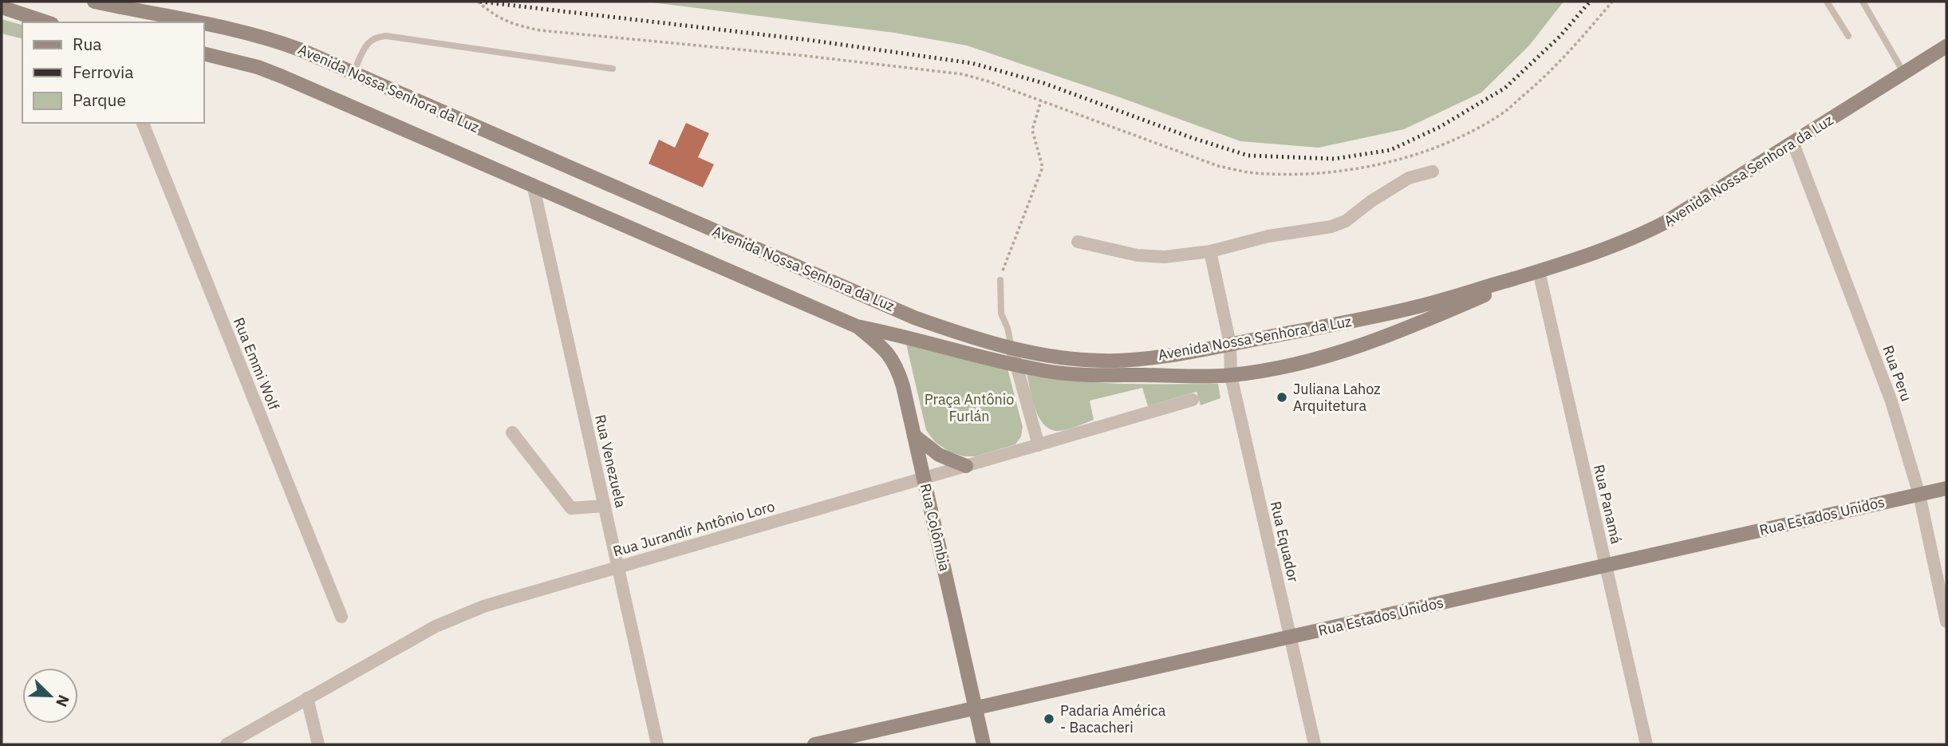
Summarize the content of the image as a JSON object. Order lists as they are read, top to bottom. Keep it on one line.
{"streets":{"main road":["Avenida Nossa Senhora da Luz","Rua Estados Unidos","Rua Colômbia"],"street":["Rua Emmi Wolf","Rua Peru","Rua Venezuela","Rua Panamá","Rua Jurandir Antônio Loro","Rua Equador"]},"crossings":[["Avenida Nossa Senhora da Luz","Rua Peru"],["Avenida Nossa Senhora da Luz","Rua Venezuela"],["Avenida Nossa Senhora da Luz","Rua Panamá"],["Avenida Nossa Senhora da Luz","Rua Colômbia"],["Avenida Nossa Senhora da Luz","Rua Equador"],["Rua Peru","Rua Estados Unidos"],["Rua Venezuela","Rua Jurandir Antônio Loro"],["Rua Panamá","Rua Estados Unidos"],["Rua Estados Unidos","Rua Colômbia"],["Rua Estados Unidos","Rua Equador"],["Rua Colômbia","Rua Jurandir Antônio Loro"]],"parks":["Praça Antônio Furlán"],"places":["Juliana Lahoz Arquitetura","Padaria América - Bacacheri"],"legend":["Rua","Ferrovia","Parque"],"north":"bottom right"}
